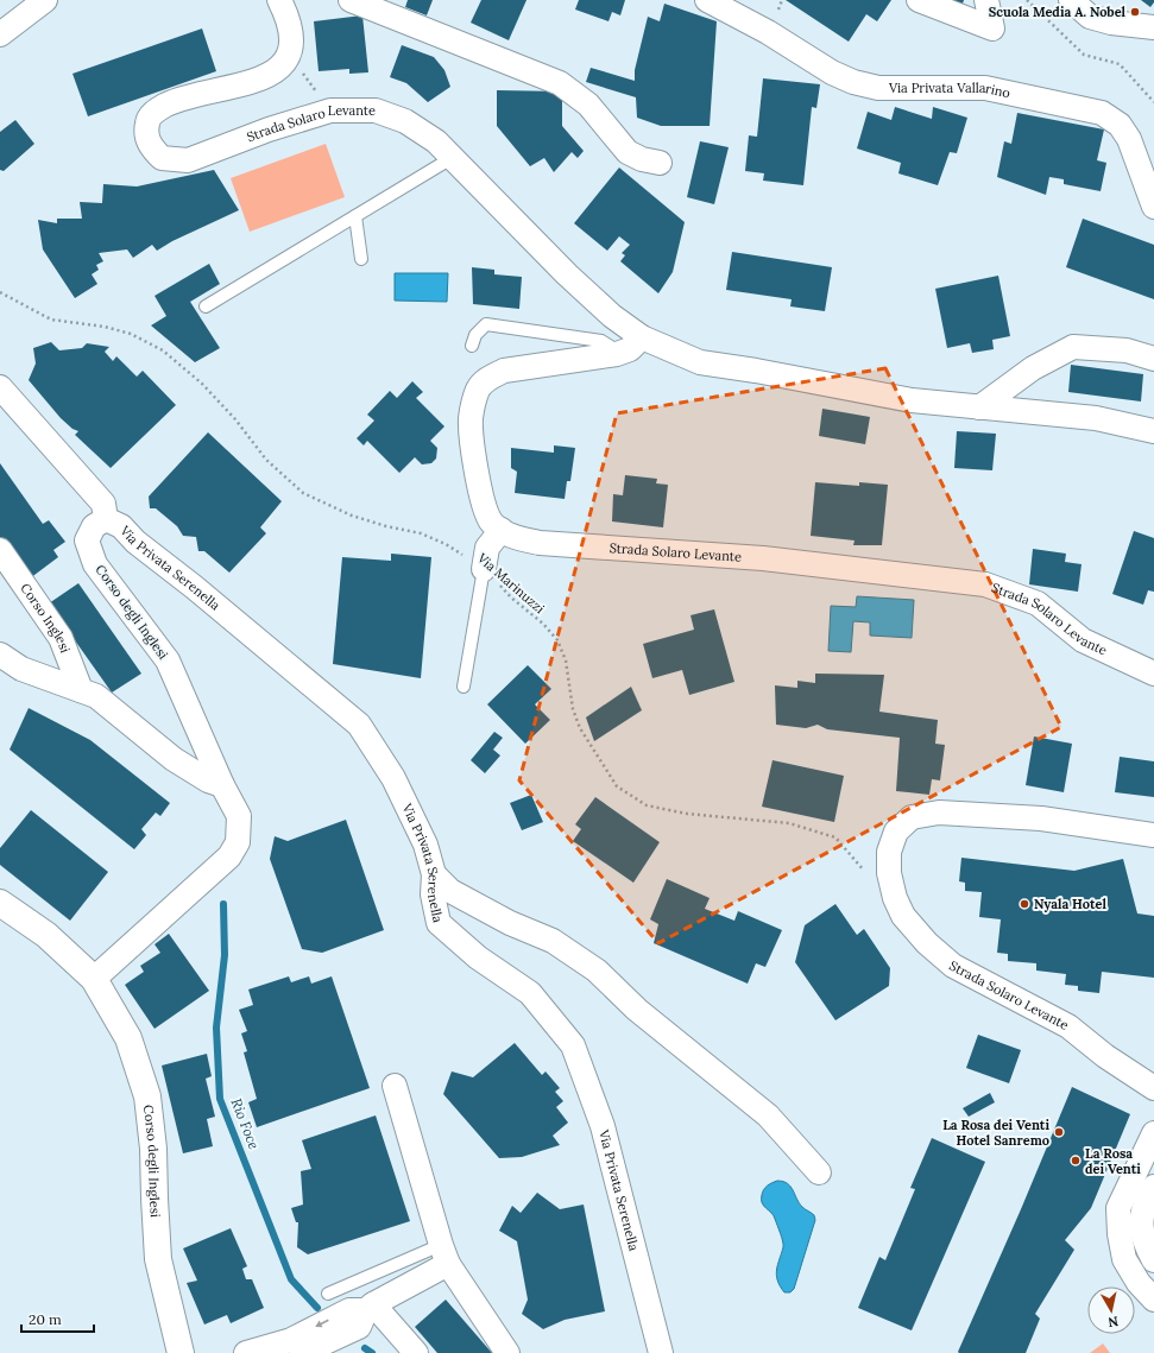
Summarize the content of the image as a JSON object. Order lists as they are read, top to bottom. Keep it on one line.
{"streets":{"main road":["Corso degli Inglesi"],"street":["Via Privata Vallarino","Strada Solaro Levante","Via Privata Serenella","Corso Inglesi"],"path":["Via Marinuzzi"]},"crossings":[["Via Privata Serenella","Corso degli Inglesi"]],"water":["Rio Foce"],"places":["Scuola Media A. Nobel","Nyala Hotel","La Rosa dei Venti Hotel Sanremo","La Rosa dei Venti"],"scale_bar":"20 m","north":"bottom"}
